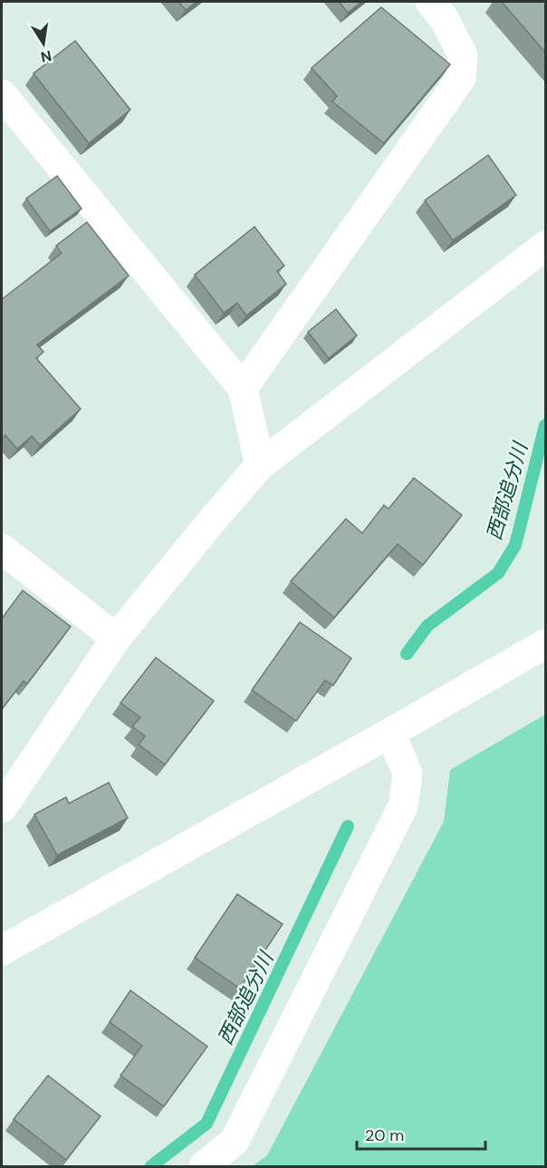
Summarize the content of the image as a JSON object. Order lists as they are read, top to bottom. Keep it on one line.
{"water":["西部追分川"],"scale_bar":"20 m","north":"bottom"}
